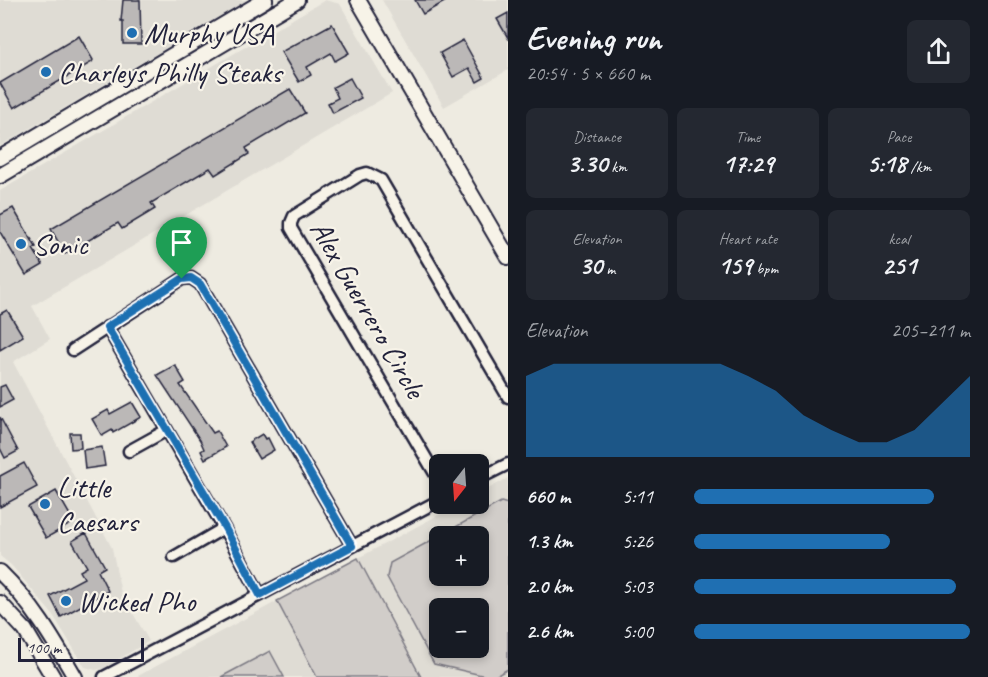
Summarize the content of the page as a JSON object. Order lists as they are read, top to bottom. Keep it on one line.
{"streets":{"street":["Alex Guerrero Circle"]},"places":["Murphy USA","Charleys Philly Steaks","Sonic","Little Caesars","Wicked Pho"],"scale_bar":"100 m","north":"bottom","page":{"heading":["Evening run","20:54 · 5 × 660 m"],"stats":[["Distance","3.30 km"],["Time","17:29"],["Pace","5:18 /km"],["Elevation","30 m"],["Heart rate","159 bpm"],["kcal","251"]],"chart":["Elevation","205–211 m"],"map_buttons":["+","−"],"list":[{"name":"660 m","note":"5:11"},{"name":"1.3 km","note":"5:26"},{"name":"2.0 km","note":"5:03"},{"name":"2.6 km","note":"5:00"}],"scale":"100 m"}}
